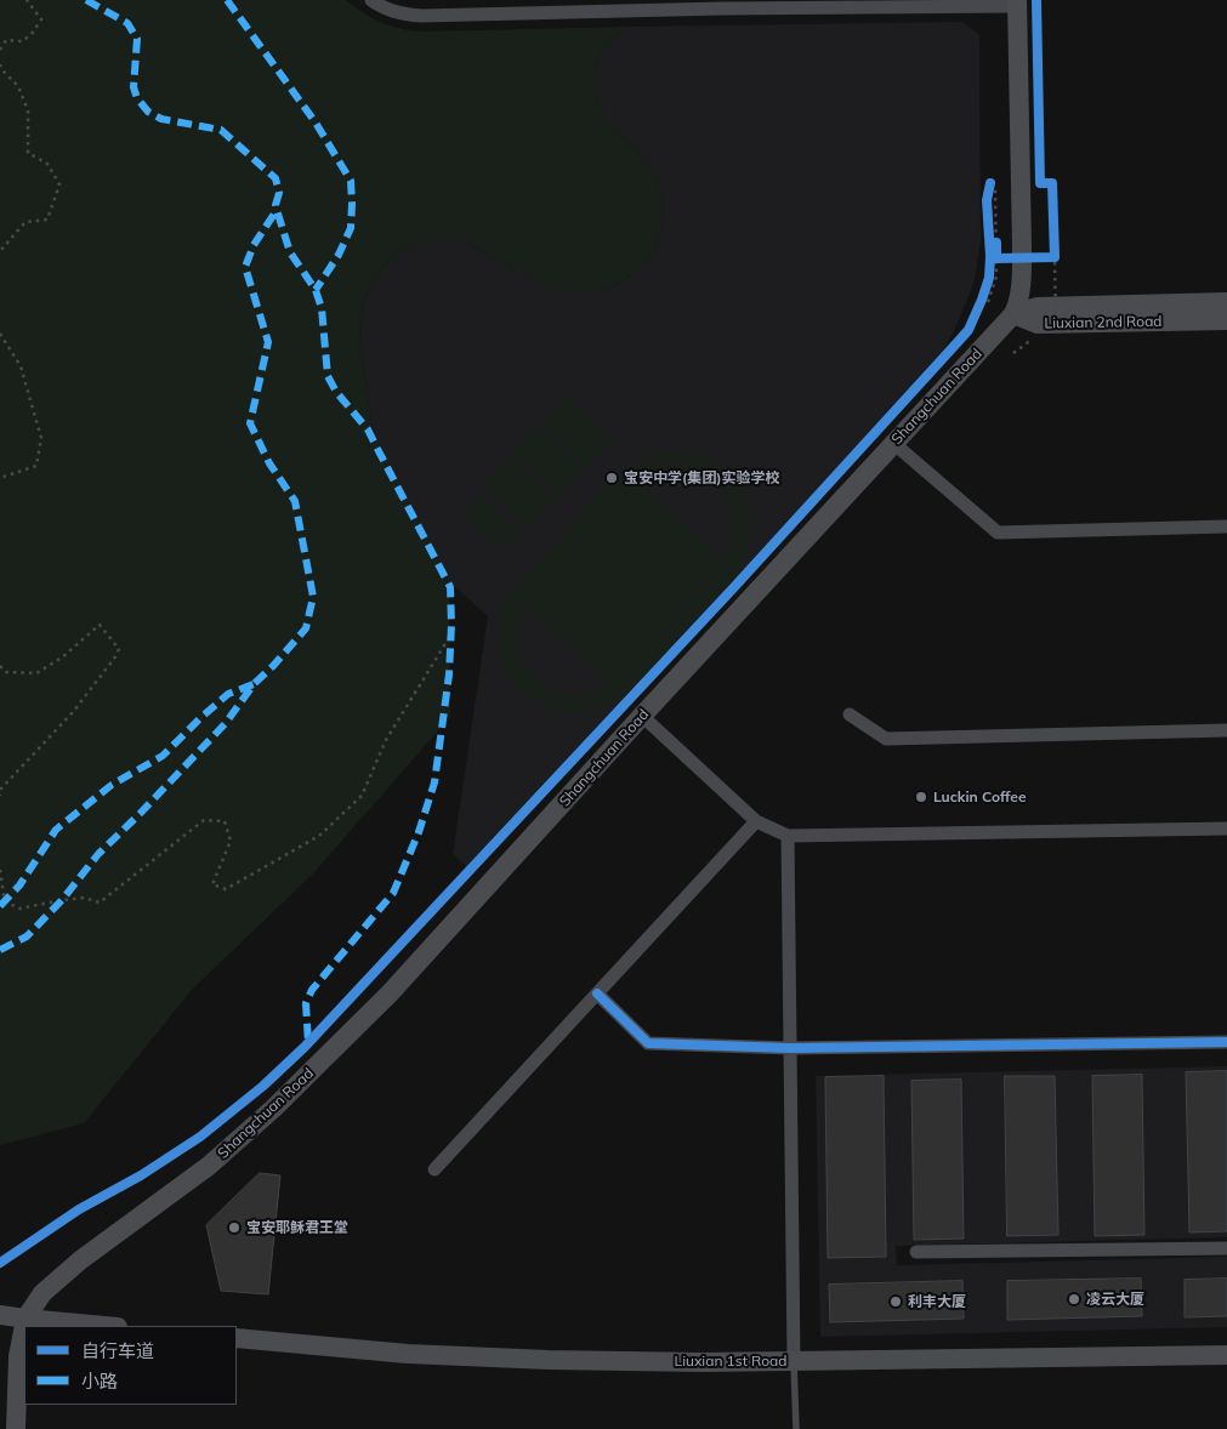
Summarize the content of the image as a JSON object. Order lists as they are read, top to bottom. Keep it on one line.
{"streets":{"main road":["Liuxian 2nd Road","Shangchuan Road","Liuxian 1st Road"]},"crossings":[["Liuxian 2nd Road","Shangchuan Road"]],"places":["宝安中学(集团)实验学校","Luckin Coffee","宝安耶稣君王堂","凌云大厦","利丰大厦"],"legend":["自行车道","小路"]}
